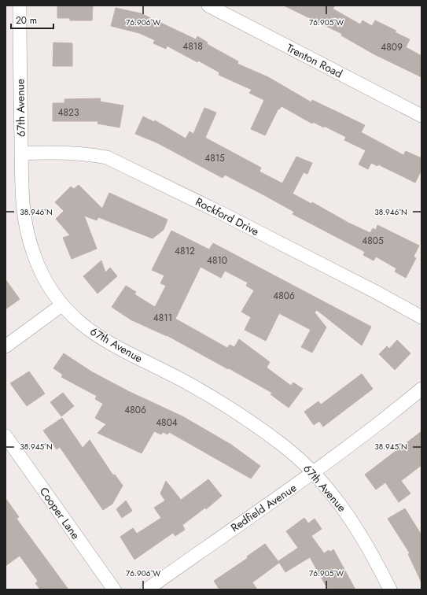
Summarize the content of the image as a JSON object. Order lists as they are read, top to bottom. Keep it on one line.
{"streets":{"street":["Trenton Road","67th Avenue","Rockford Drive","Redfield Avenue","Cooper Lane"]},"crossings":[["67th Avenue","Rockford Drive"],["67th Avenue","Redfield Avenue"]],"house_numbers":["4818","4809","4823","4815","4805","4812","4810","4806","4811","4806","4804"],"scale_bar":"20 m","coordinates":["76.906°W","76.905°W","38.946°N","38.945°N"]}
